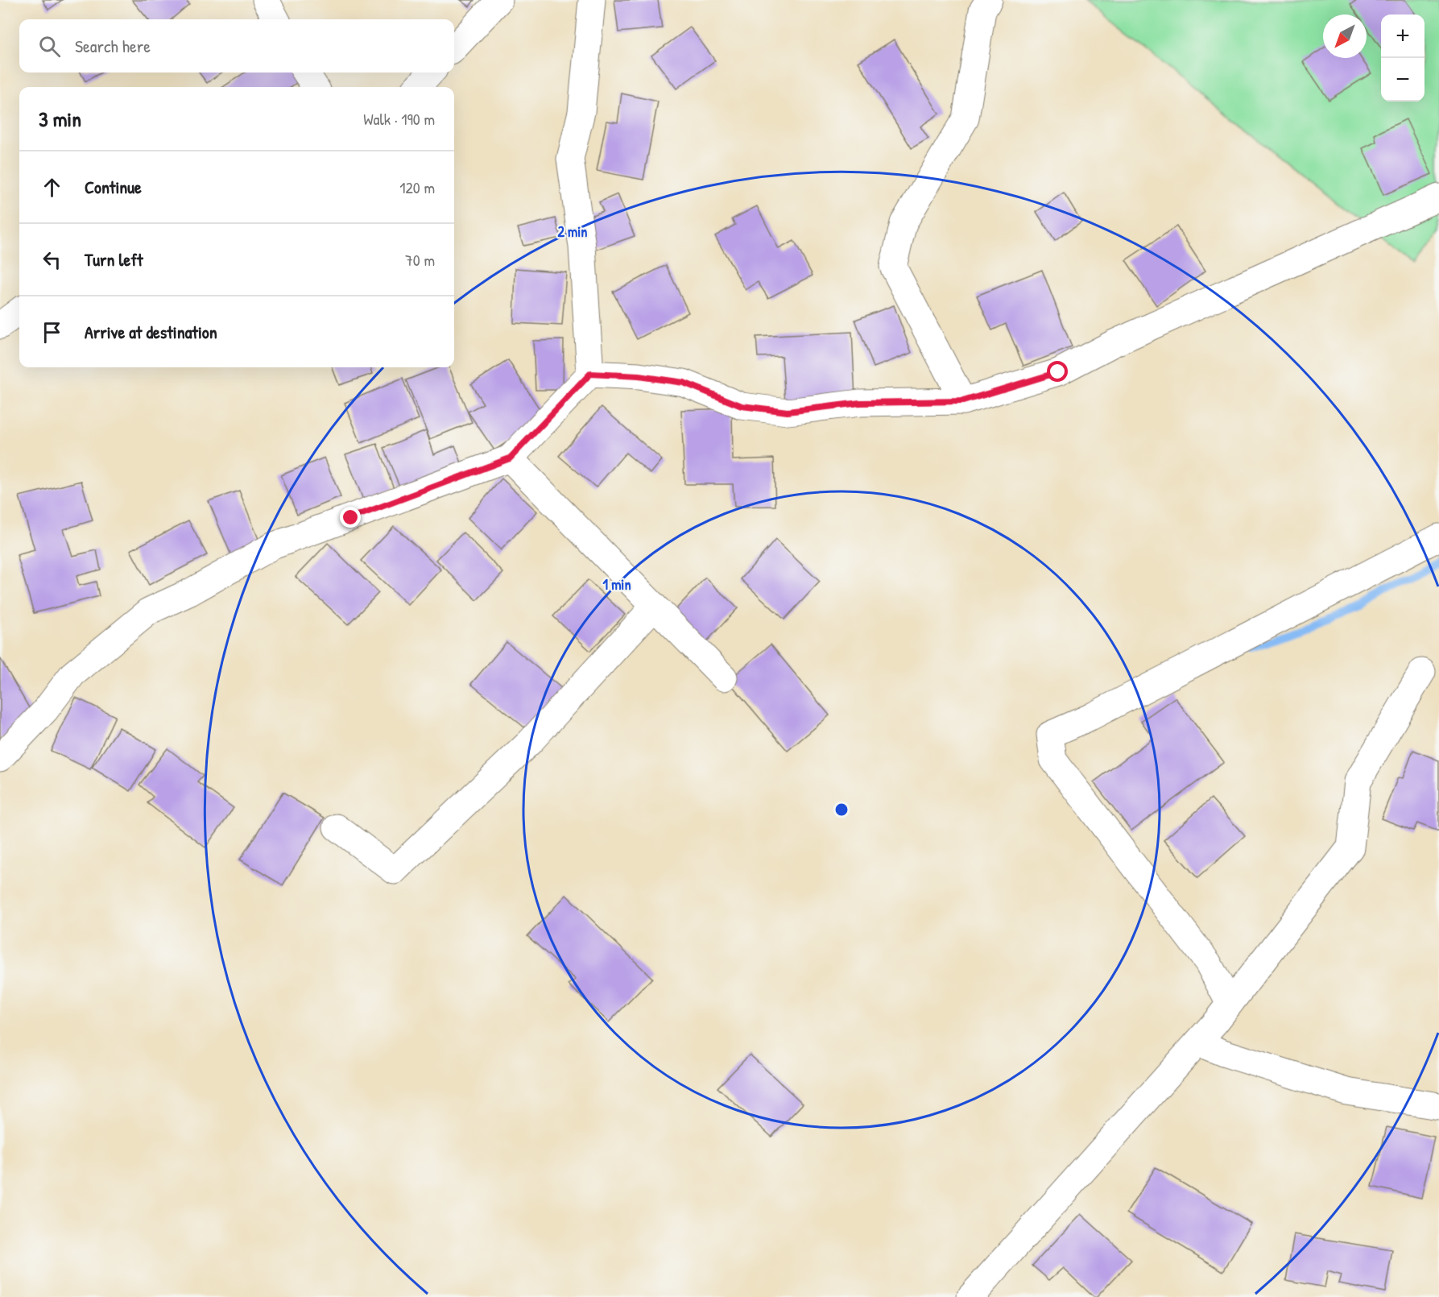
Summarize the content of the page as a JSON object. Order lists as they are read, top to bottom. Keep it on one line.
{"north":"bottom left","page":{"map_buttons":["+","−"],"search":"Search here","heading":["3 min","Walk · 190 m"],"list":[["Continue","120 m"],["Turn left","70 m"],"Arrive at destination"]},"rings":["2 min","1 min"]}
